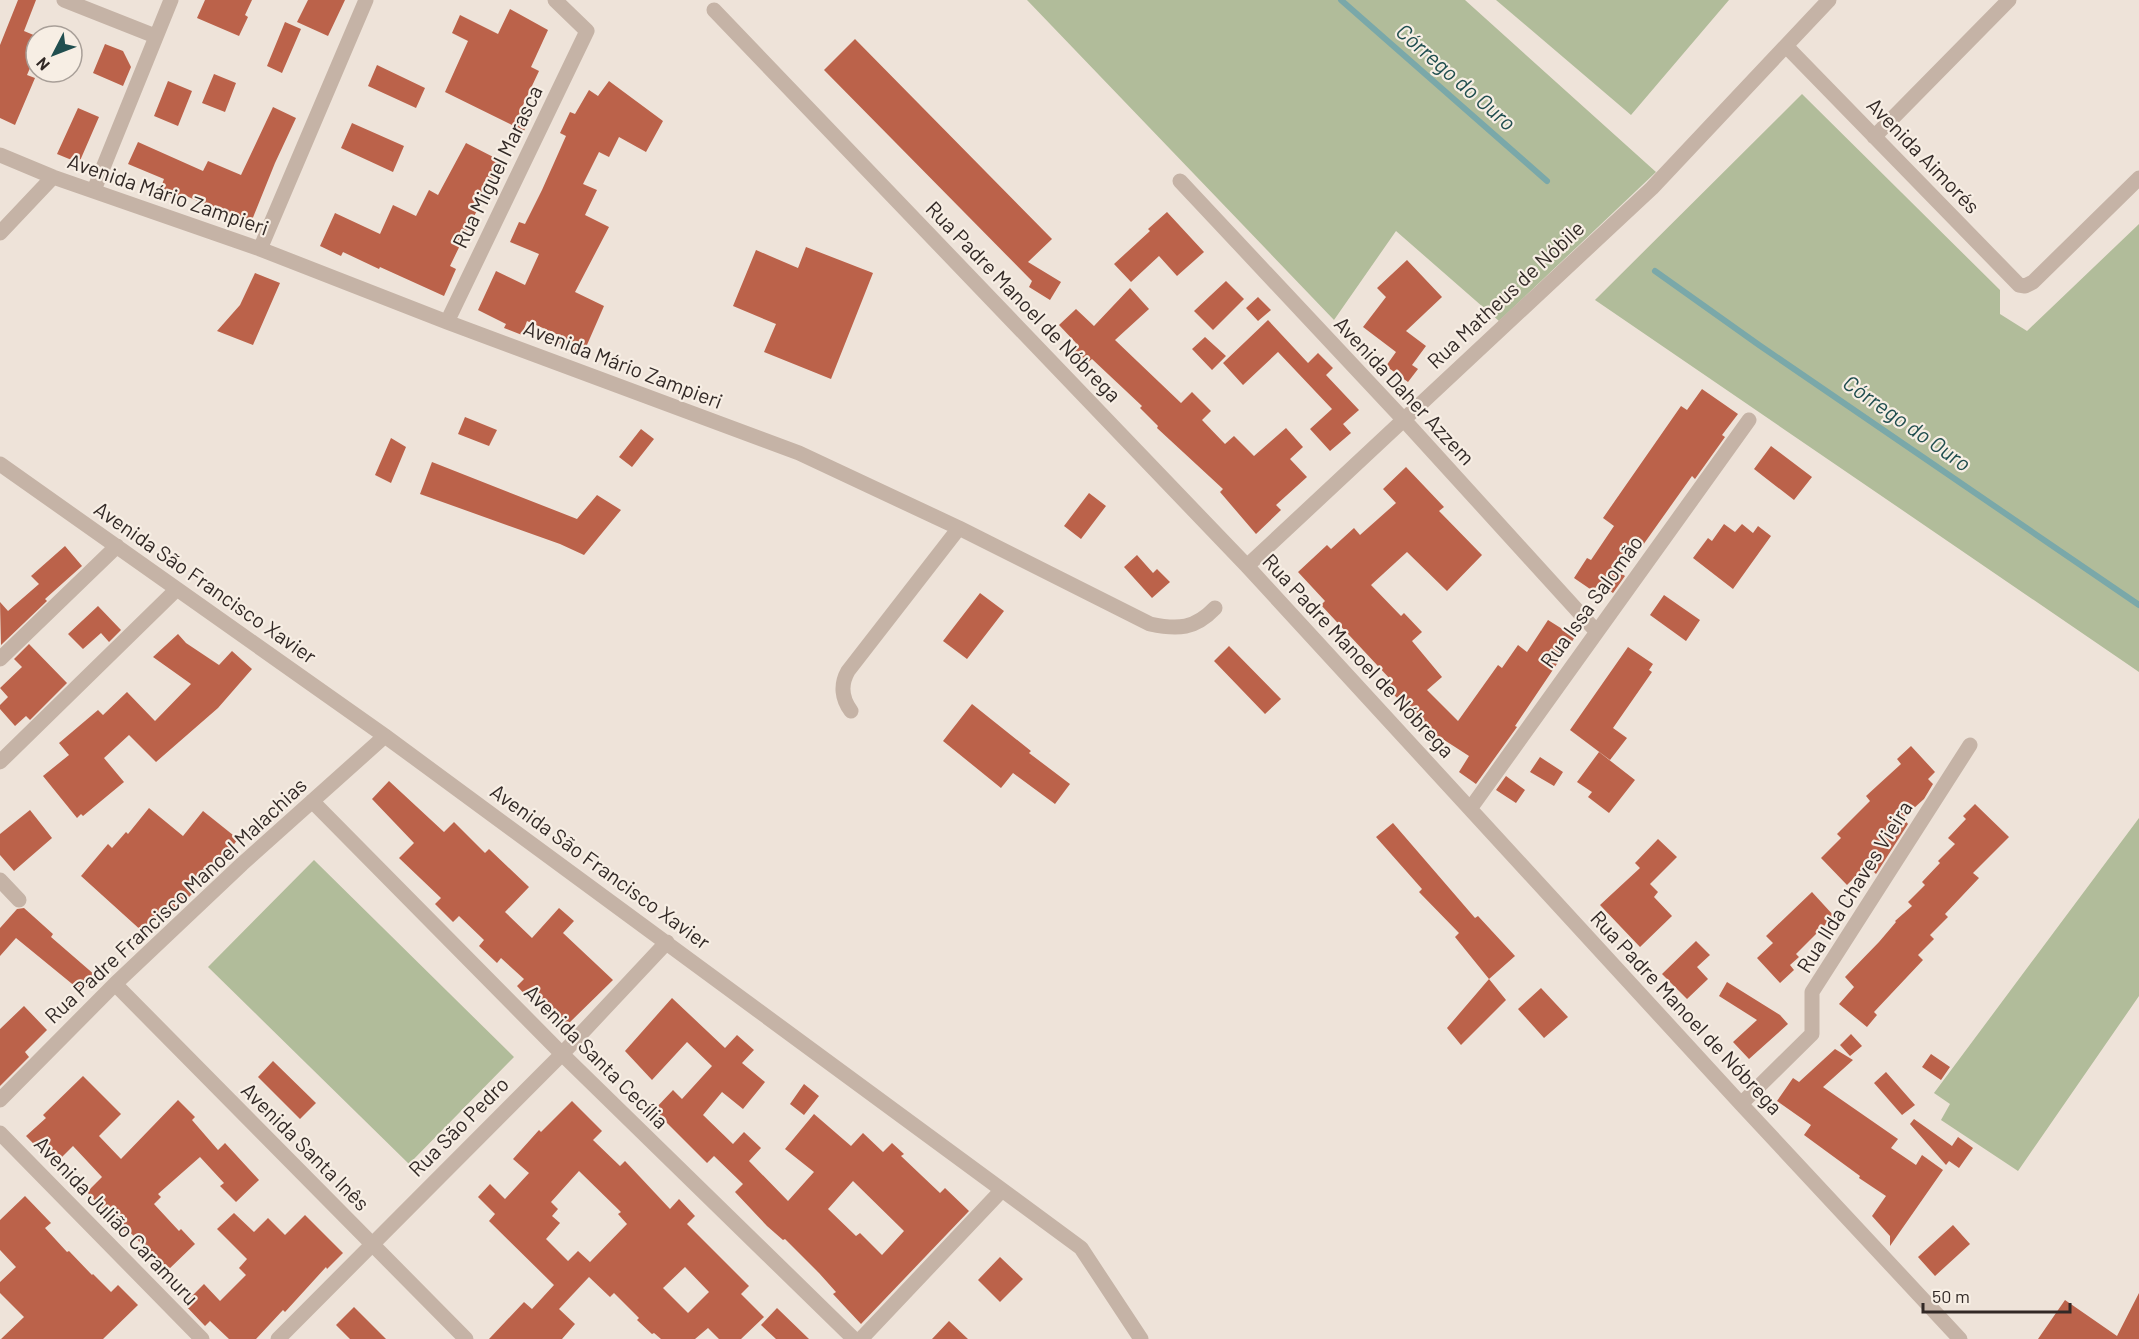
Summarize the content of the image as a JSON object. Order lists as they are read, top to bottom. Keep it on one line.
{"streets":{"street":["Avenida Aimorés","Rua Miguel Marasca","Avenida Mário Zampieri","Rua Matheus de Nóbile","Rua Padre Manoel de Nóbrega","Avenida Daher Azzem","Avenida São Francisco Xavier","Rua Issa Salomão","Rua Ilda Chaves Vieira","Rua Padre Francisco Manoel Malachias","Avenida Santa Cecília","Rua São Pedro","Avenida Santa Inês","Avenida Julião Caramuru"]},"crossings":[["Avenida Aimorés","Rua Matheus de Nóbile"],["Rua Miguel Marasca","Avenida Mário Zampieri"],["Rua Matheus de Nóbile","Rua Padre Manoel de Nóbrega"],["Rua Matheus de Nóbile","Avenida Daher Azzem"],["Rua Padre Manoel de Nóbrega","Rua Issa Salomão"],["Rua Padre Manoel de Nóbrega","Rua Ilda Chaves Vieira"],["Avenida Daher Azzem","Rua Issa Salomão"],["Avenida São Francisco Xavier","Rua Padre Francisco Manoel Malachias"],["Avenida São Francisco Xavier","Rua São Pedro"],["Rua Padre Francisco Manoel Malachias","Avenida Santa Cecília"],["Rua Padre Francisco Manoel Malachias","Avenida Santa Inês"],["Avenida Santa Cecília","Rua São Pedro"],["Rua São Pedro","Avenida Santa Inês"]],"water":["Córrego do Ouro"],"scale_bar":"50 m","north":"bottom left"}
